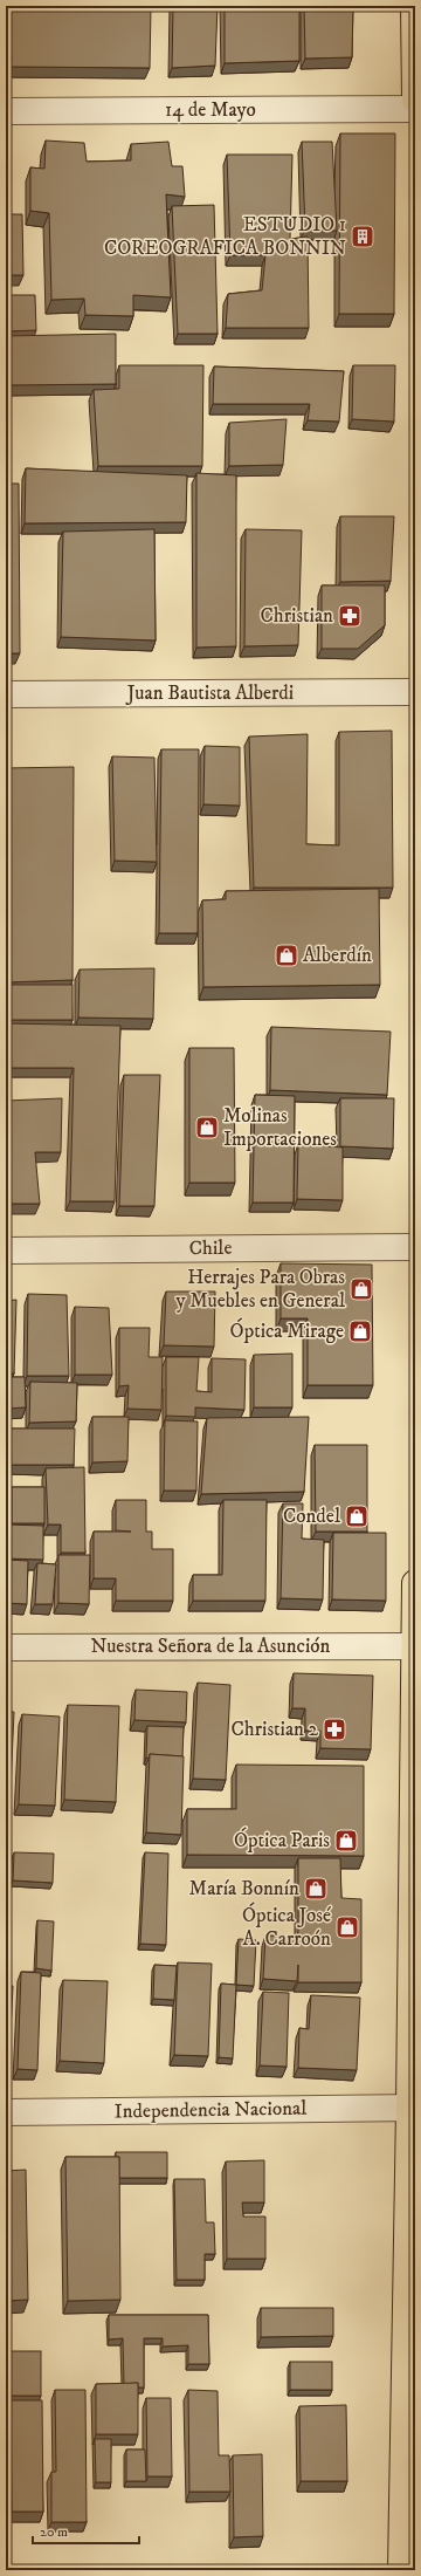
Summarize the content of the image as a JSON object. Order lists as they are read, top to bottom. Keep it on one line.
{"streets":{"street":["14 de Mayo","Juan Bautista Alberdi","Chile","Nuestra Señora de la Asunción","Independencia Nacional"]},"places":{"building":["ESTUDIO 1 COREOGRAFICA BONNIN"],"pharmacy":["Christian","Christian 2"],"shop":["Alberdín","Molinas Importaciones","Herrajes Para Obras y Muebles en General","Óptica Mirage","Condel","Óptica Paris","María Bonnín","Óptica José A. Carroón"]},"scale_bar":"20 m"}
